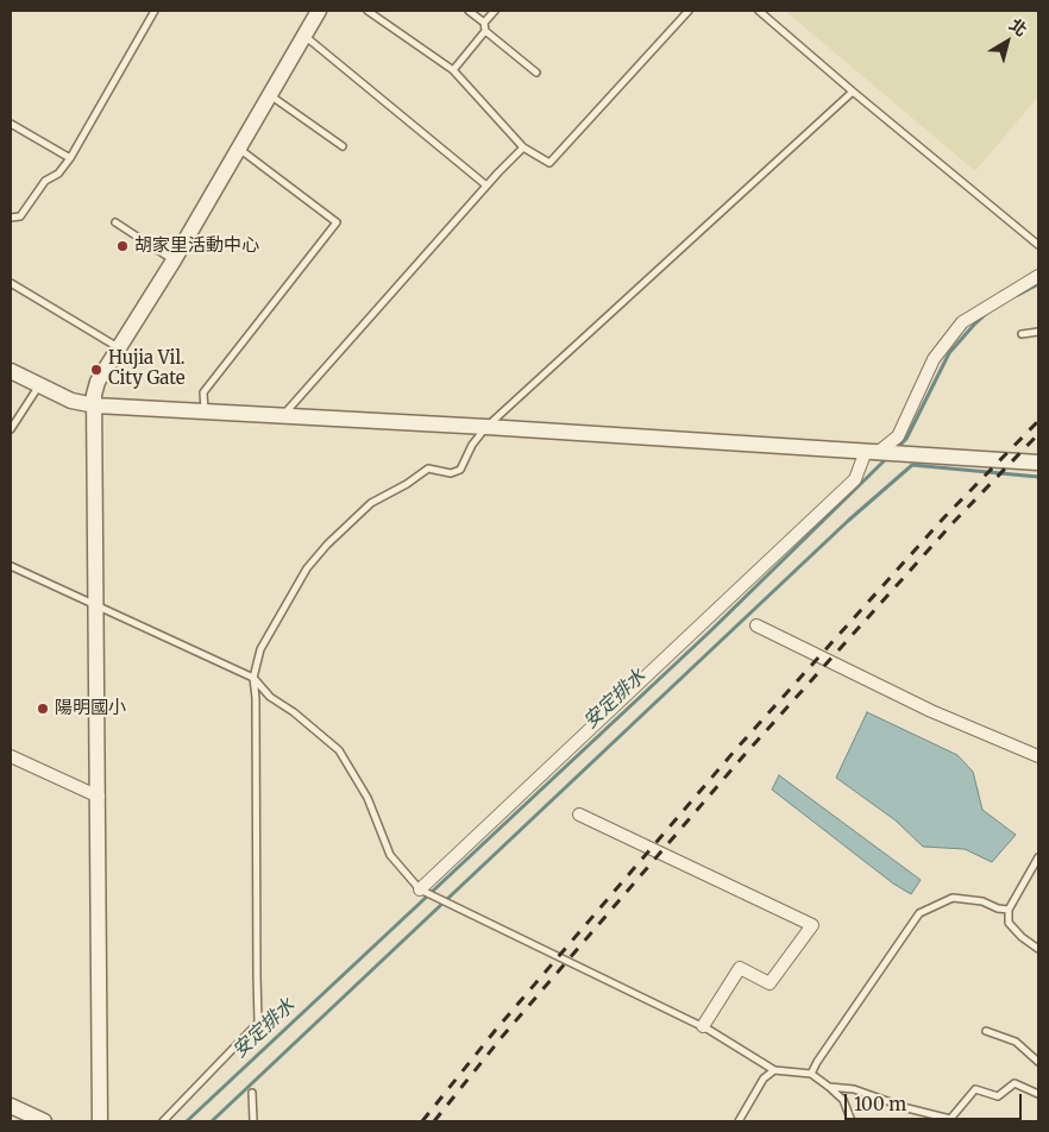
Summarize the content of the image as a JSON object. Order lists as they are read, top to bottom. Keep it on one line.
{"water":["安定排水"],"places":["胡家里活動中心","Hujia Vil. City Gate","陽明國小"],"scale_bar":"100 m","north":"top right"}
